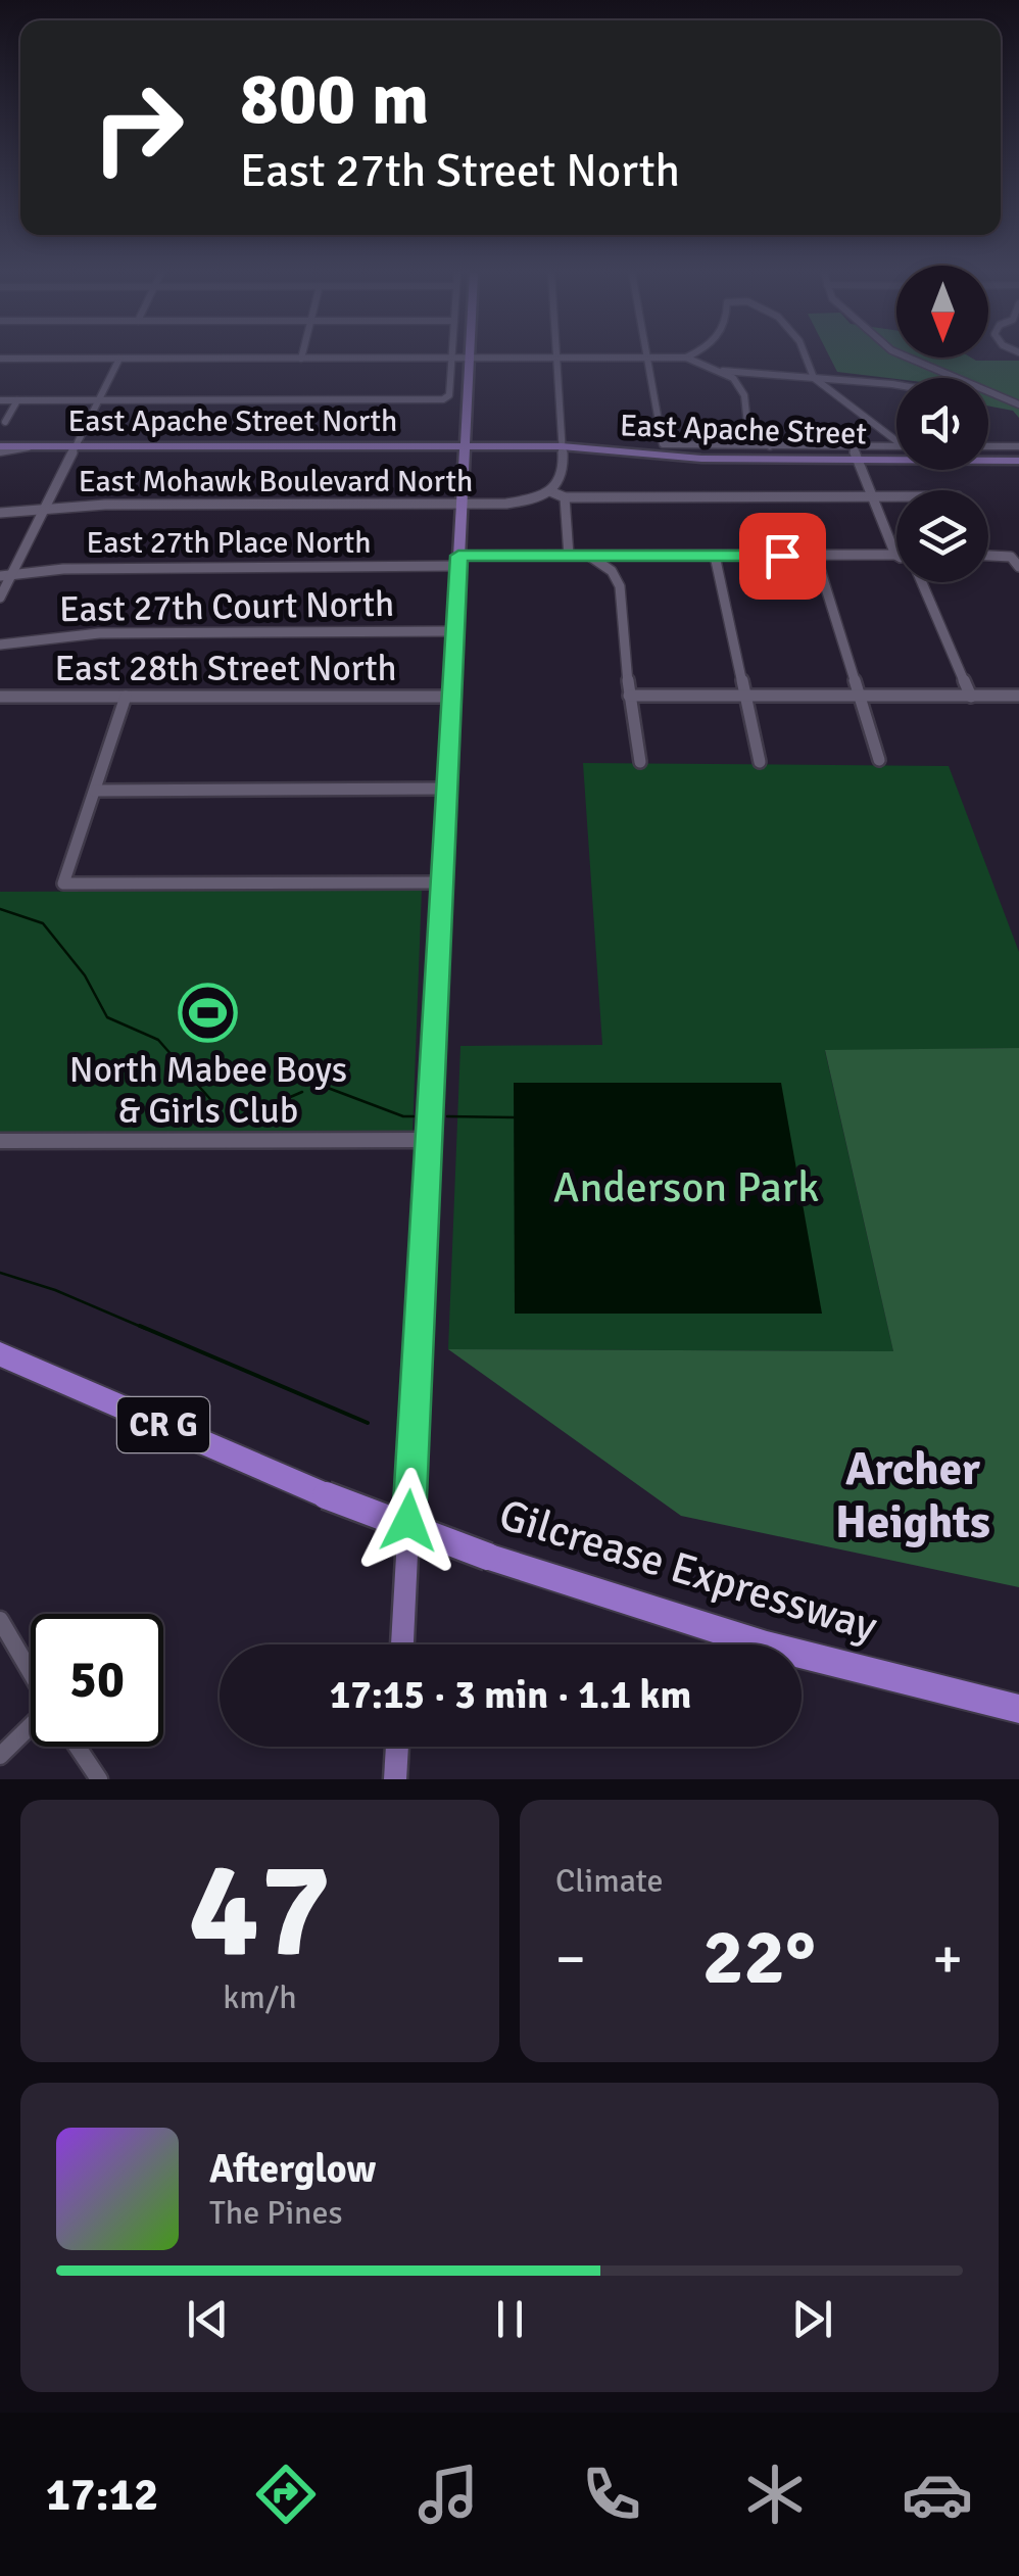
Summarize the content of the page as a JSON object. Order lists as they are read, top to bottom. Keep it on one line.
{"streets":{"highway":["CR G","Gilcrease Expressway"],"main road":["East Apache Street North","East Apache Street"],"street":["East Mohawk Boulevard North","East 27th Place North","East 27th Court North","East 28th Street North"]},"crossings":[["East Apache Street North","East Apache Street"]],"districts":["Archer Heights"],"parks":["Anderson Park"],"places":{"sports":["North Mabee Boys & Girls Club"]},"north":"bottom","page":{"turn":["800 m","East 27th Street North"],"limit":"50","trip":"17:15 · 3 min · 1.1 km","tile":[["47","km/h"],"Climate"],"heat":["−","22°","+"],"song":["Afterglow","The Pines"],"tabs":"17:12"}}
